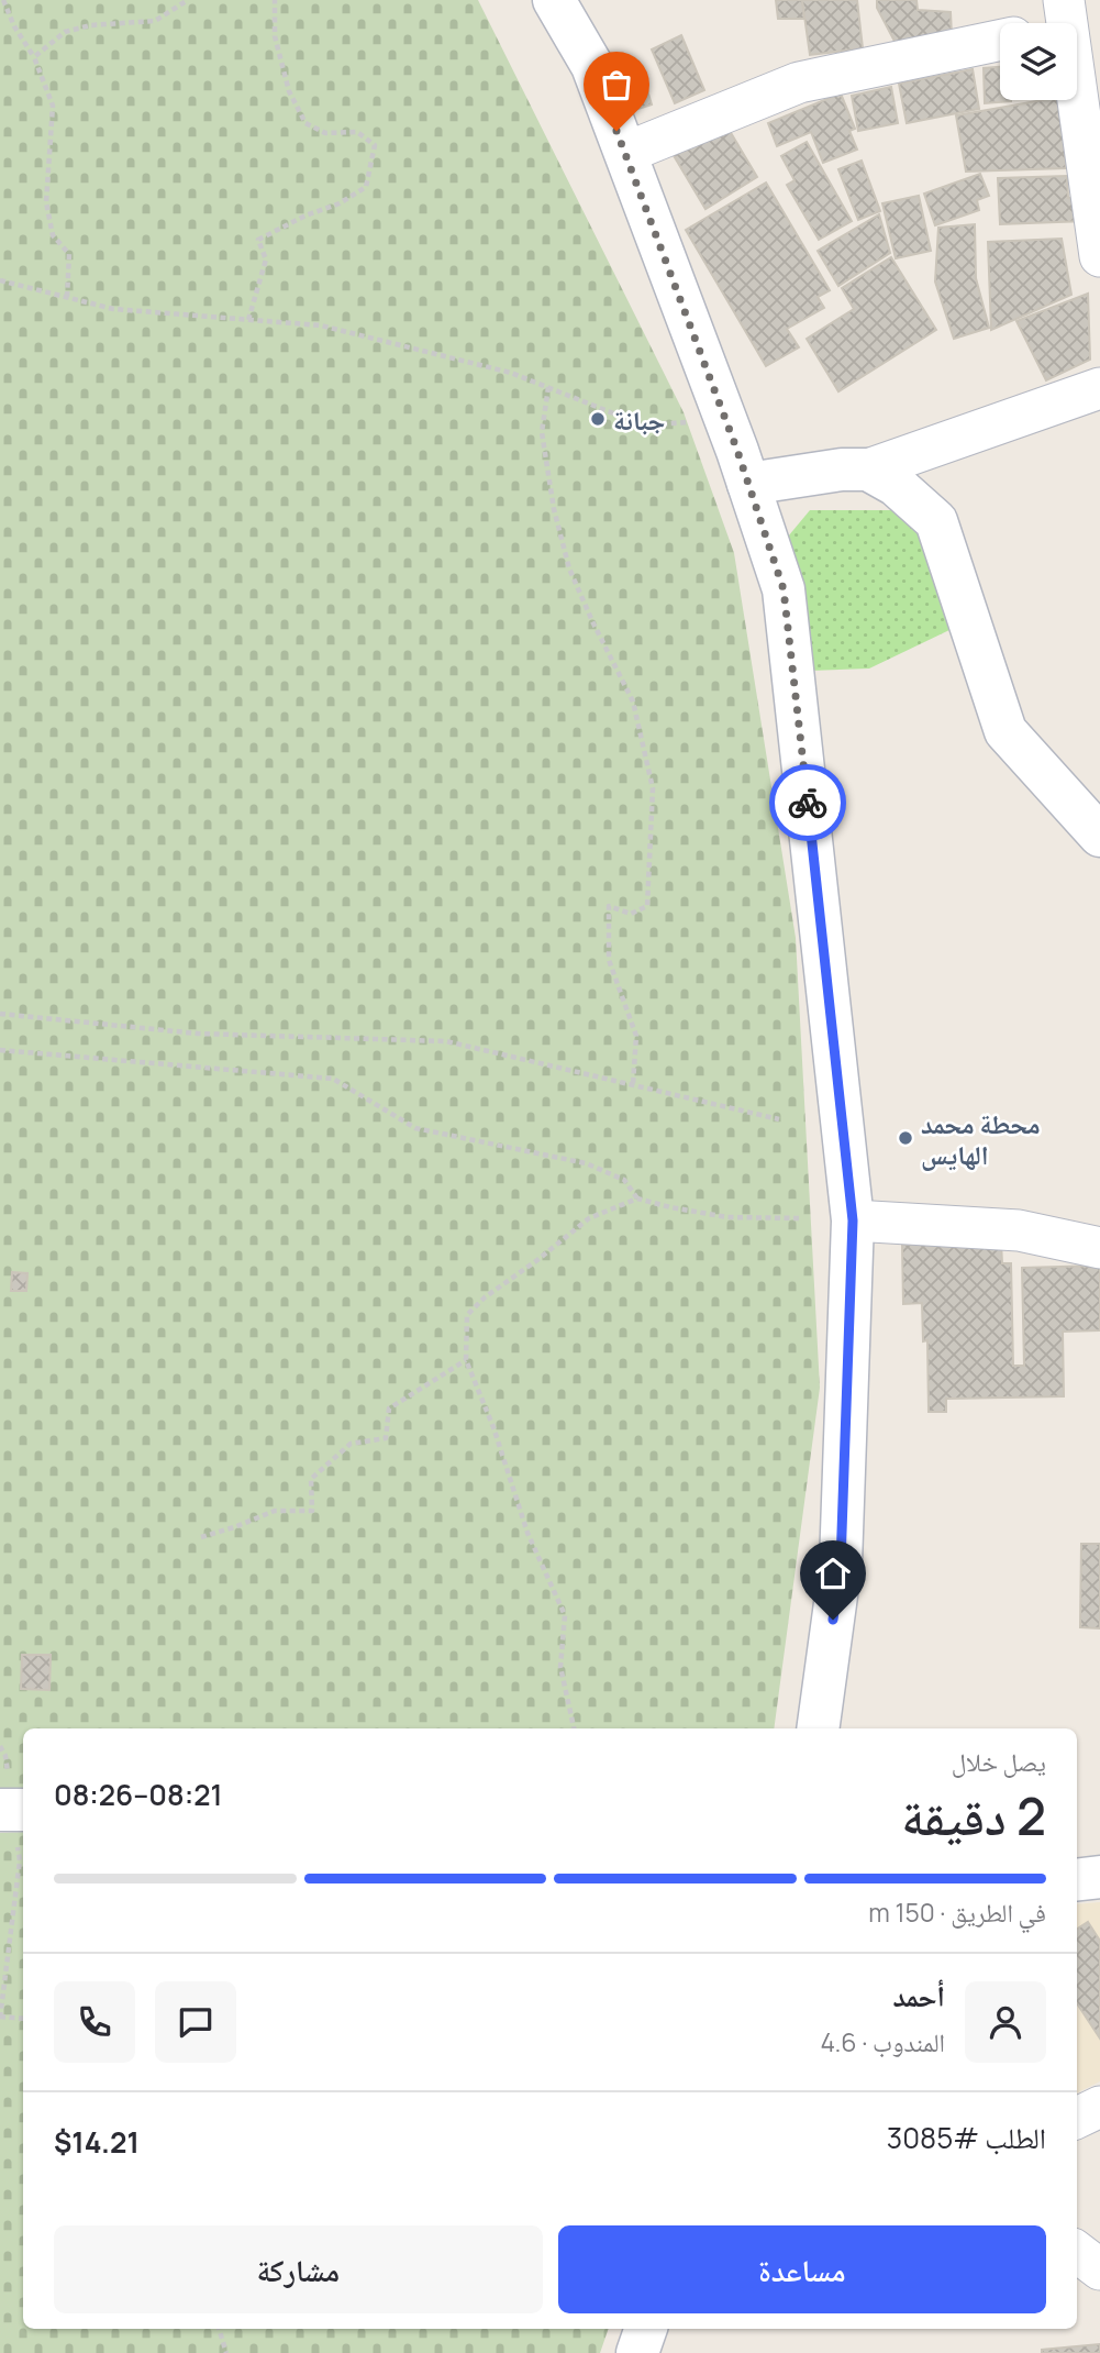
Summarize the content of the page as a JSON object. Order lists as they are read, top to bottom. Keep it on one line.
{"places":["جبانة","محطة محمد الهايس"],"page":{"heading":["2 دقيقة","يصل خلال","08:21–08:26"],"panel":["أحمد","المندوب · 4.6","الطلب #3085","$14.21"],"bar":"في الطريق · 150 m","buttons":["مساعدة","مشاركة"]}}
